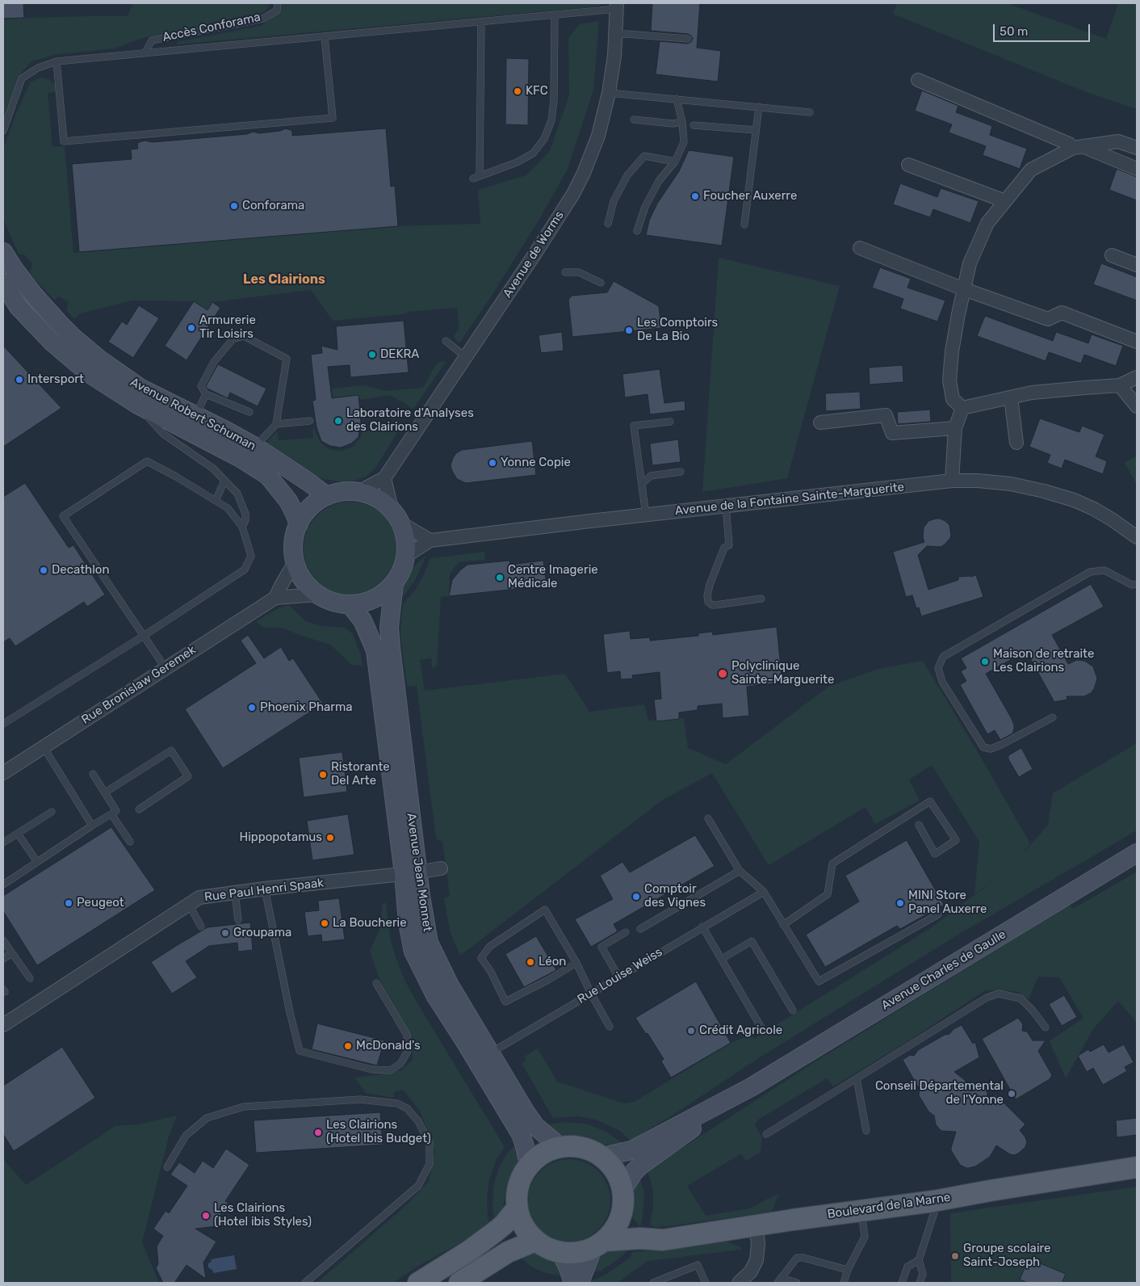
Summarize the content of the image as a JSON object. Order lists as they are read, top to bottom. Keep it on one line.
{"streets":{"main road":["Boulevard de la Marne"],"street":["Avenue de Worms","Avenue Robert Schuman","Avenue de la Fontaine Sainte-Marguerite","Rue Bronislaw Geremek","Avenue Jean Monnet","Rue Paul Henri Spaak","Avenue Charles de Gaulle"],"lane":["Accès Conforama","Rue Louise Weiss"]},"crossings":[["Avenue de Worms","Avenue Robert Schuman"],["Avenue de Worms","Avenue de la Fontaine Sainte-Marguerite"],["Avenue de Worms","Rue Bronislaw Geremek"],["Avenue de Worms","Avenue Jean Monnet"],["Avenue Robert Schuman","Avenue de la Fontaine Sainte-Marguerite"],["Avenue Robert Schuman","Rue Bronislaw Geremek"],["Avenue Robert Schuman","Avenue Jean Monnet"],["Avenue de la Fontaine Sainte-Marguerite","Rue Bronislaw Geremek"],["Avenue de la Fontaine Sainte-Marguerite","Avenue Jean Monnet"],["Rue Bronislaw Geremek","Avenue Jean Monnet"],["Avenue Jean Monnet","Rue Paul Henri Spaak"],["Avenue Jean Monnet","Avenue Charles de Gaulle"],["Avenue Jean Monnet","Rue Louise Weiss"],["Avenue Jean Monnet","Boulevard de la Marne"],["Avenue Charles de Gaulle","Boulevard de la Marne"]],"districts":["Les Clairions"],"places":["KFC","Foucher Auxerre","Conforama","Armurerie Tir Loisirs","Les Comptoirs De La Bio","DEKRA","Intersport","Laboratoire d'Analyses des Clairions","Yonne Copie","Decathlon","Centre Imagerie Médicale","Maison de retraite Les Clairions","Polyclinique Sainte-Marguerite","Phoenix Pharma","Ristorante Del Arte","Hippopotamus","Comptoir des Vignes","Peugeot","MINI Store Panel Auxerre","La Boucherie","Groupama","Léon","Crédit Agricole","McDonald's","Conseil Départemental de l'Yonne","Les Clairions (Hotel Ibis Budget)","Les Clairions (Hotel ibis Styles)","Groupe scolaire Saint-Joseph"],"scale_bar":"50 m"}
